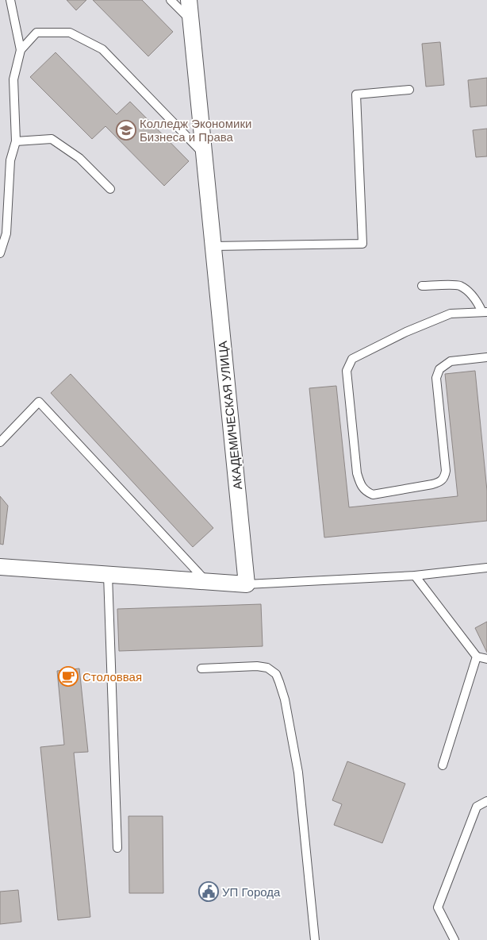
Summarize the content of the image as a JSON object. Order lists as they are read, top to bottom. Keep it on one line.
{"streets":{"street":["АКАДЕМИЧЕСКАЯ УЛИЦА"]},"places":{"school or university":["Колледж Экономики Бизнеса и Права"],"cafe":["Столоввая"],"public building":["УП Города"]}}
